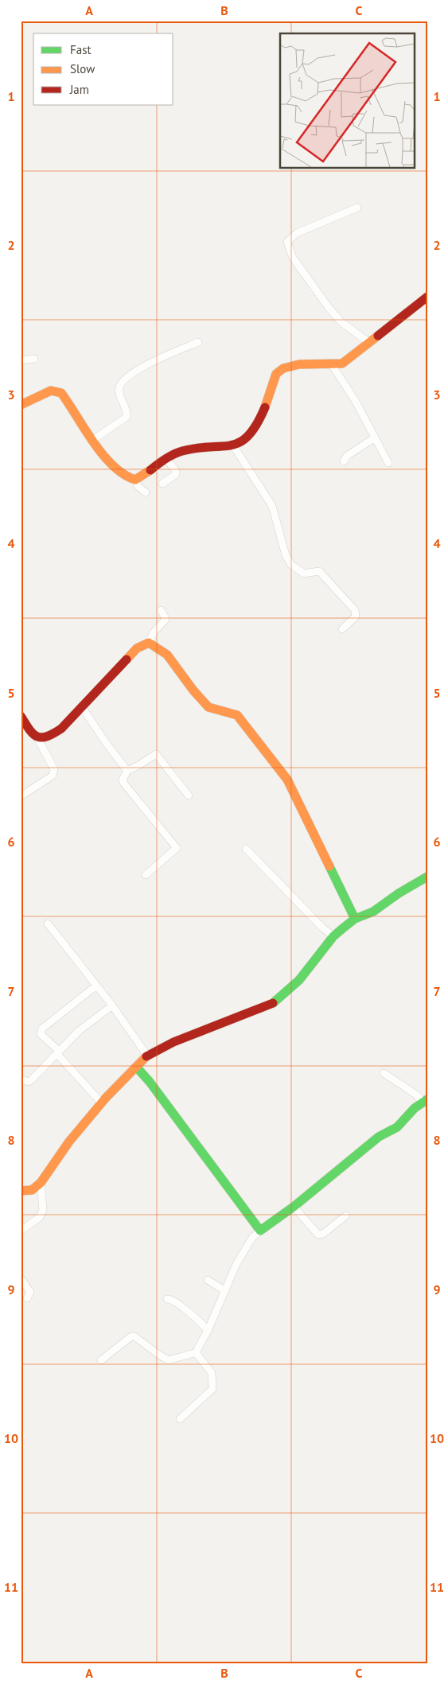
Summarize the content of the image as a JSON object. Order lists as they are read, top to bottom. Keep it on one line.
{"legend":["Fast","Slow","Jam"],"grid":{"columns":["A","B","C"],"rows":["1","2","3","4","5","6","7","8","9","10","11"]}}
